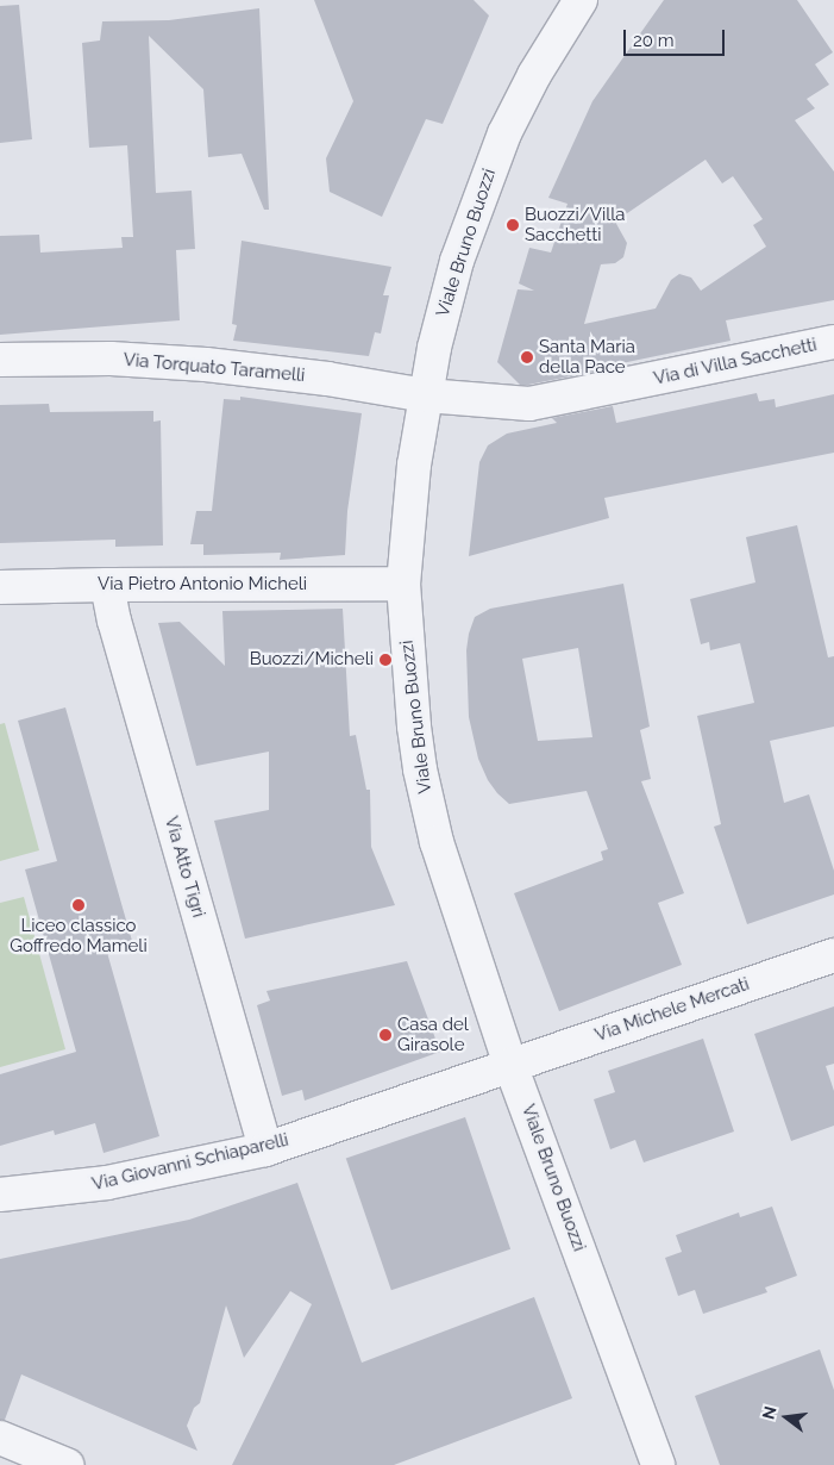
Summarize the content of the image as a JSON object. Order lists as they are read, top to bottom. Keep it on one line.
{"streets":{"street":["Viale Bruno Buozzi","Via di Villa Sacchetti","Via Torquato Taramelli","Via Pietro Antonio Micheli","Via Atto Tigri","Via Michele Mercati","Via Giovanni Schiaparelli"]},"crossings":[["Viale Bruno Buozzi","Via di Villa Sacchetti"],["Viale Bruno Buozzi","Via Torquato Taramelli"],["Viale Bruno Buozzi","Via Pietro Antonio Micheli"],["Viale Bruno Buozzi","Via Michele Mercati"],["Viale Bruno Buozzi","Via Giovanni Schiaparelli"],["Via di Villa Sacchetti","Via Torquato Taramelli"],["Via Pietro Antonio Micheli","Via Atto Tigri"],["Via Atto Tigri","Via Giovanni Schiaparelli"],["Via Michele Mercati","Via Giovanni Schiaparelli"]],"places":["Buozzi/Villa Sacchetti","Santa Maria della Pace","Buozzi/Micheli","Liceo classico Goffredo Mameli","Casa del Girasole"],"scale_bar":"20 m","north":"left"}
